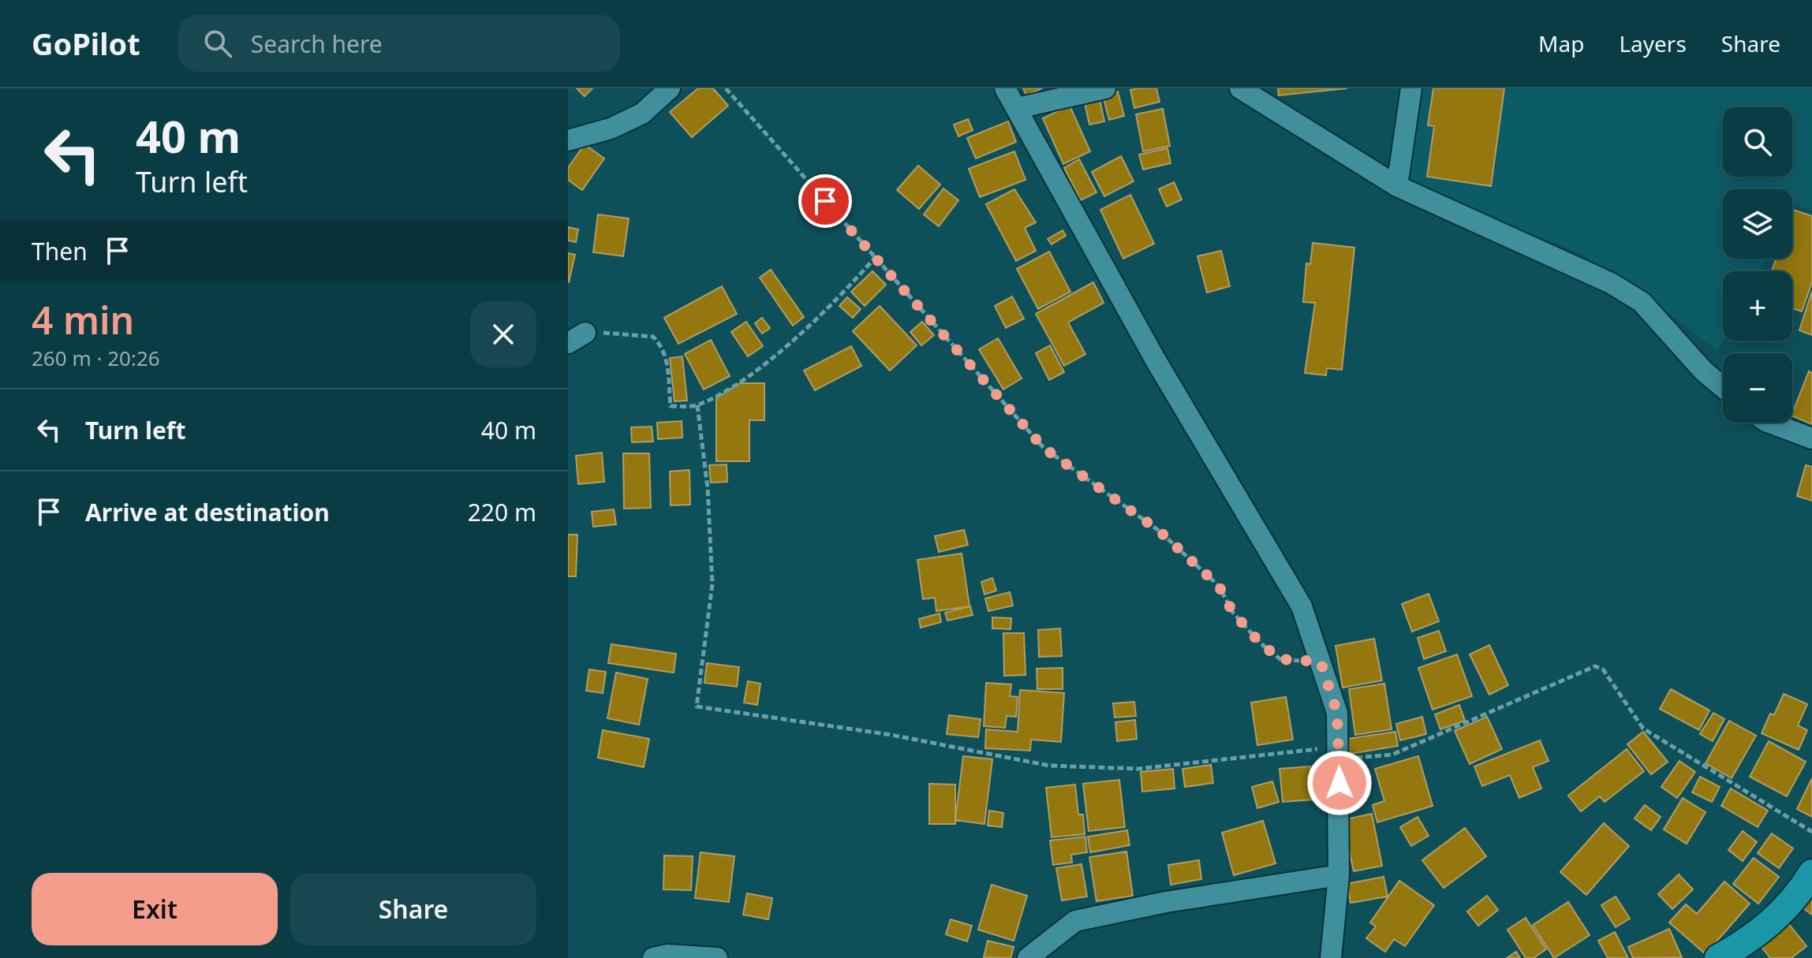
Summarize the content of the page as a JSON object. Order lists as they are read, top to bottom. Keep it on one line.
{"page":{"header":"GoPilot","search":"Search here","nav":["Map","Layers","Share"],"turn":["40 m","Turn left"],"map_buttons":["+","−"],"then":"Then","heading":["4 min","260 m · 20:26"],"list":[{"name":"Turn left","value":"40 m"},{"name":"Arrive at destination","value":"220 m"}],"buttons":["Exit","Share"]}}
